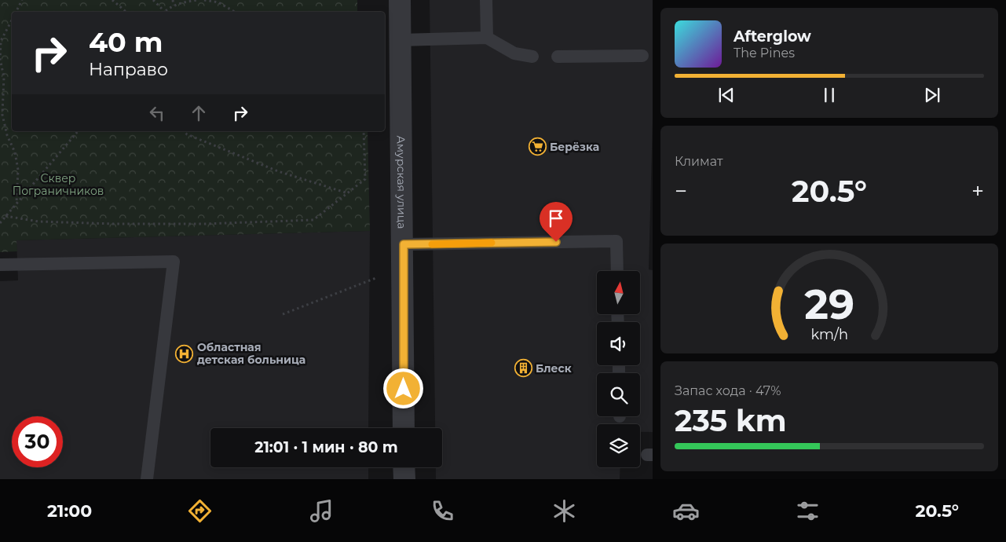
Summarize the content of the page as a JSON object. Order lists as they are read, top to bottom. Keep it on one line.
{"streets":{"street":["Амурская улица"]},"parks":["Сквер Пограничников"],"places":{"supermarket":["Берёзка"],"hospital":["Областная детская больница"],"building":["Блеск"]},"north":"top","page":{"turn":["40 m","Направо"],"song":["Afterglow","The Pines"],"tile":["Климат",["Запас хода · 47%","235 km"]],"heat":["−","20.5°","+"],"limit":"30","trip":"21:01 · 1 мин · 80 m","tabs":["21:00","20.5°"],"gauge":["29","km/h"]}}
